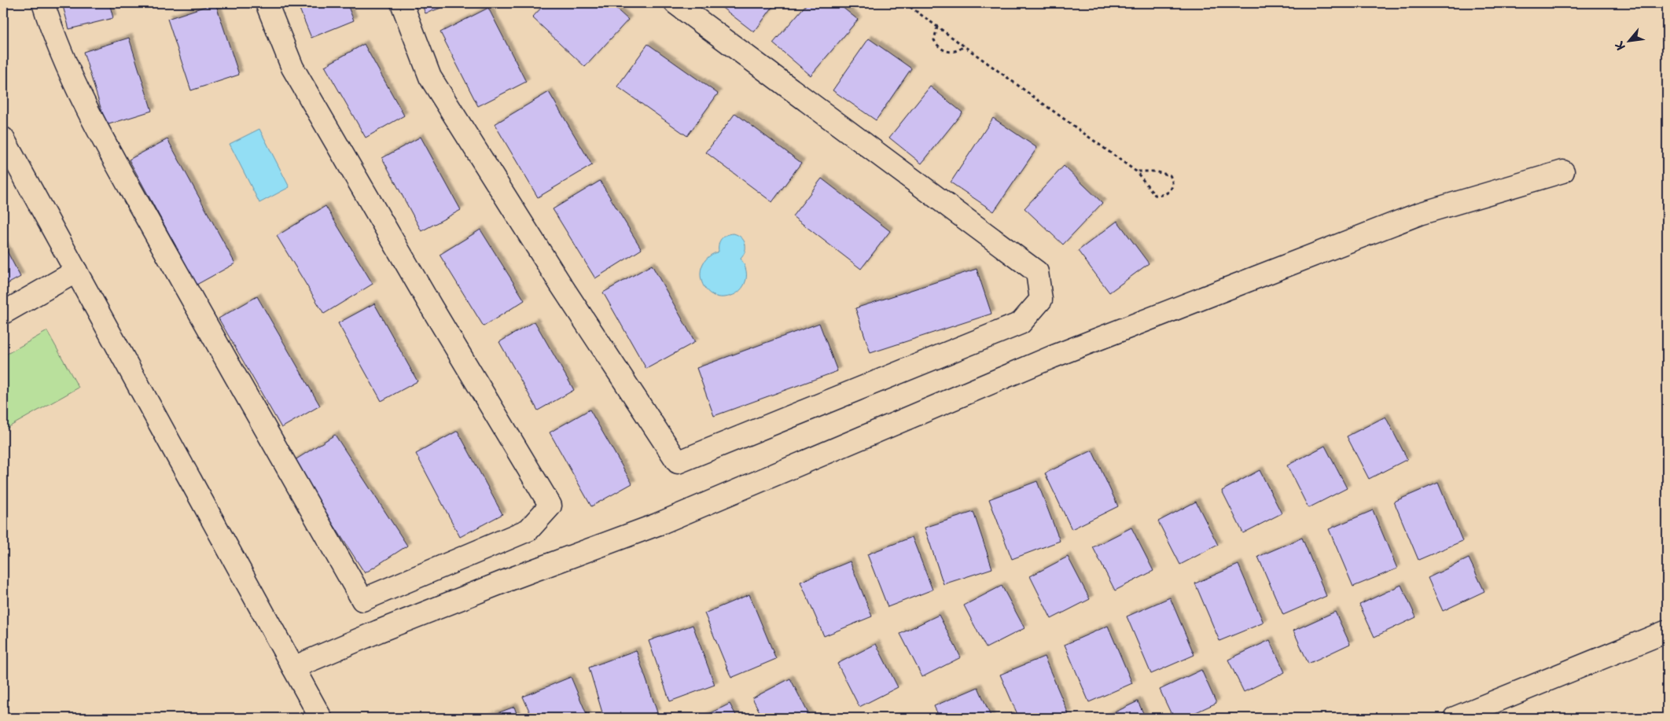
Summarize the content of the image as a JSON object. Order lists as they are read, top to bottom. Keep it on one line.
{"north":"bottom left"}
